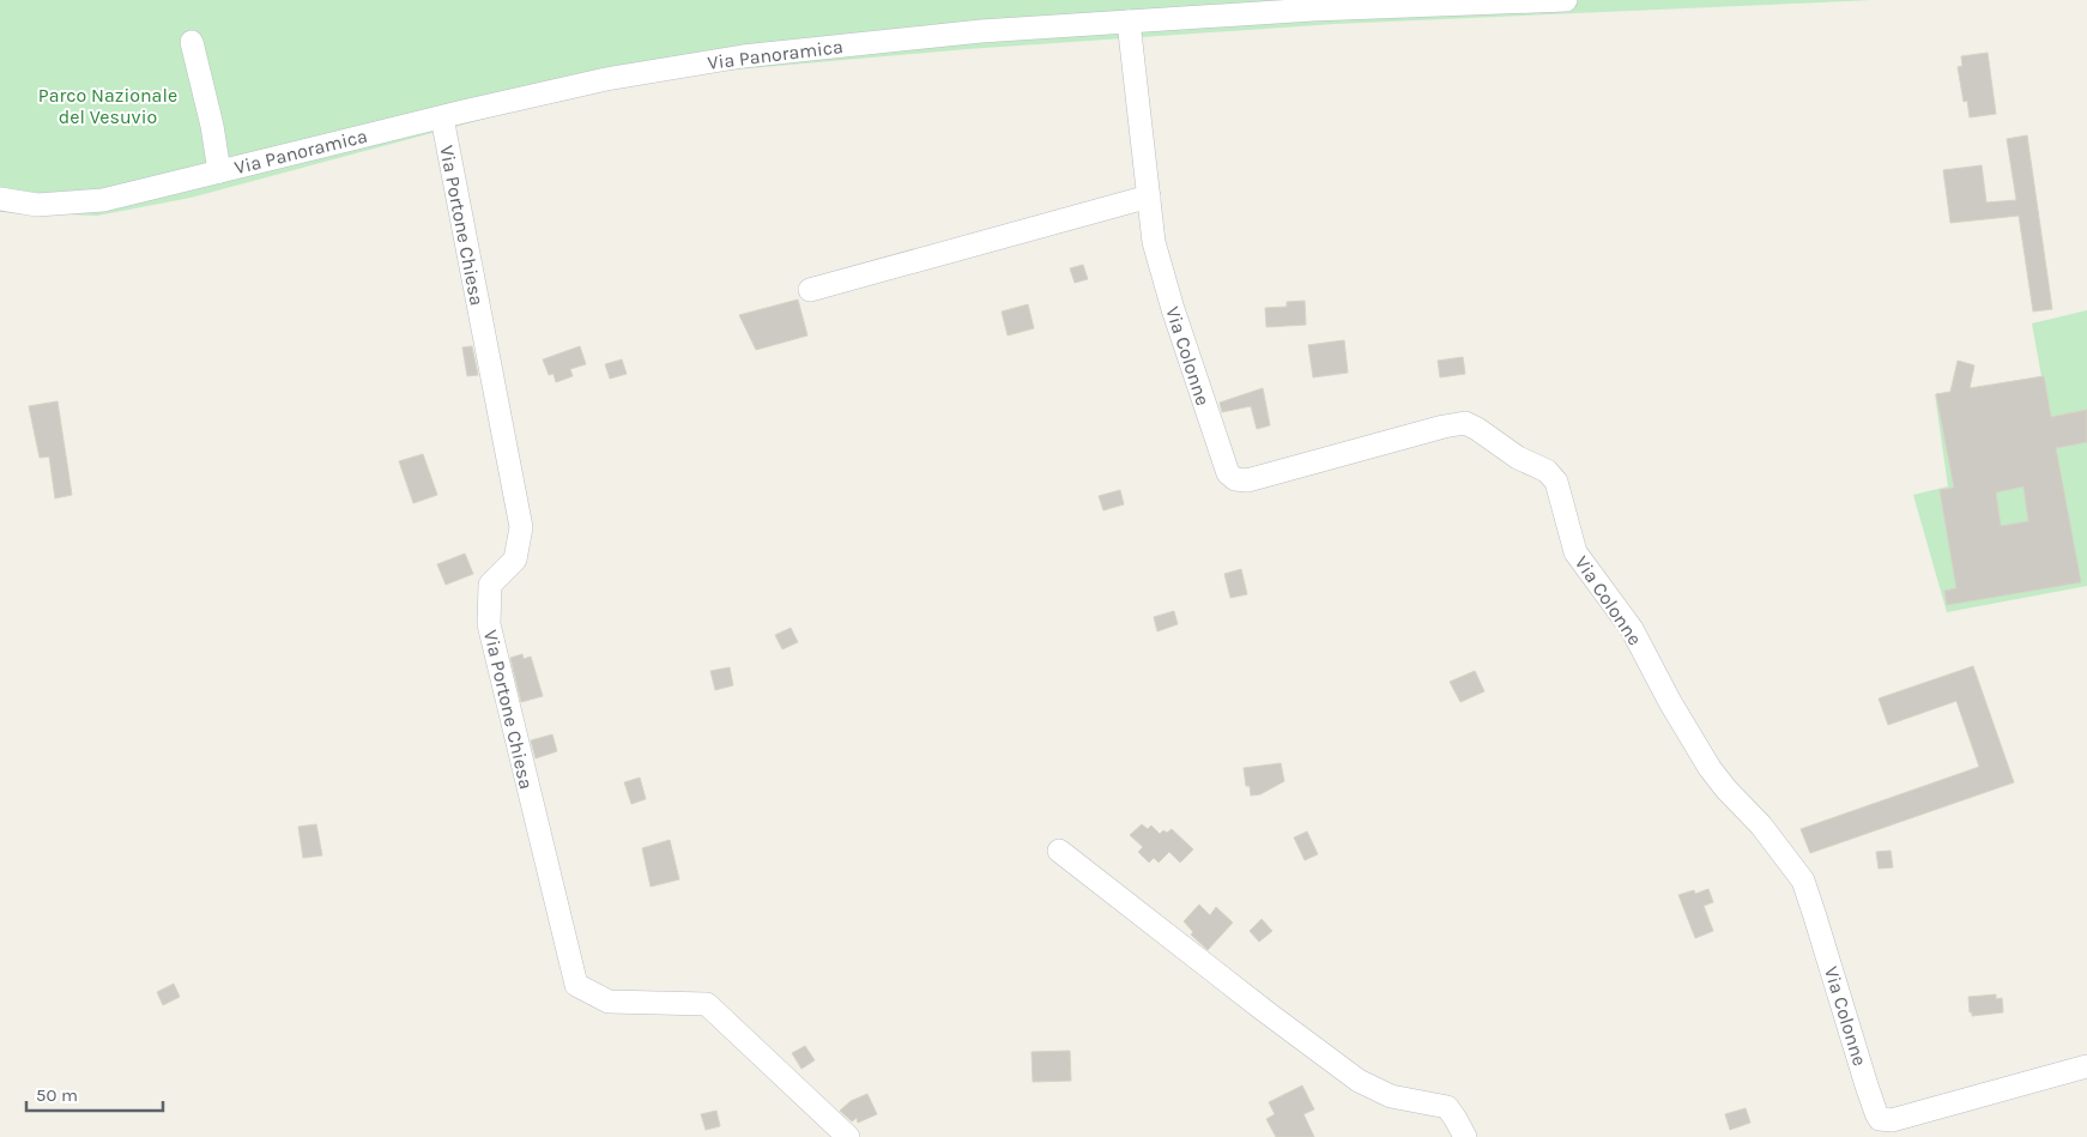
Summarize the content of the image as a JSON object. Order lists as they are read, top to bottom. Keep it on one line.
{"streets":{"street":["Via Panoramica","Via Portone Chiesa","Via Colonne"]},"crossings":[["Via Panoramica","Via Portone Chiesa"],["Via Panoramica","Via Colonne"]],"parks":["Parco Nazionale del Vesuvio"],"scale_bar":"50 m"}
